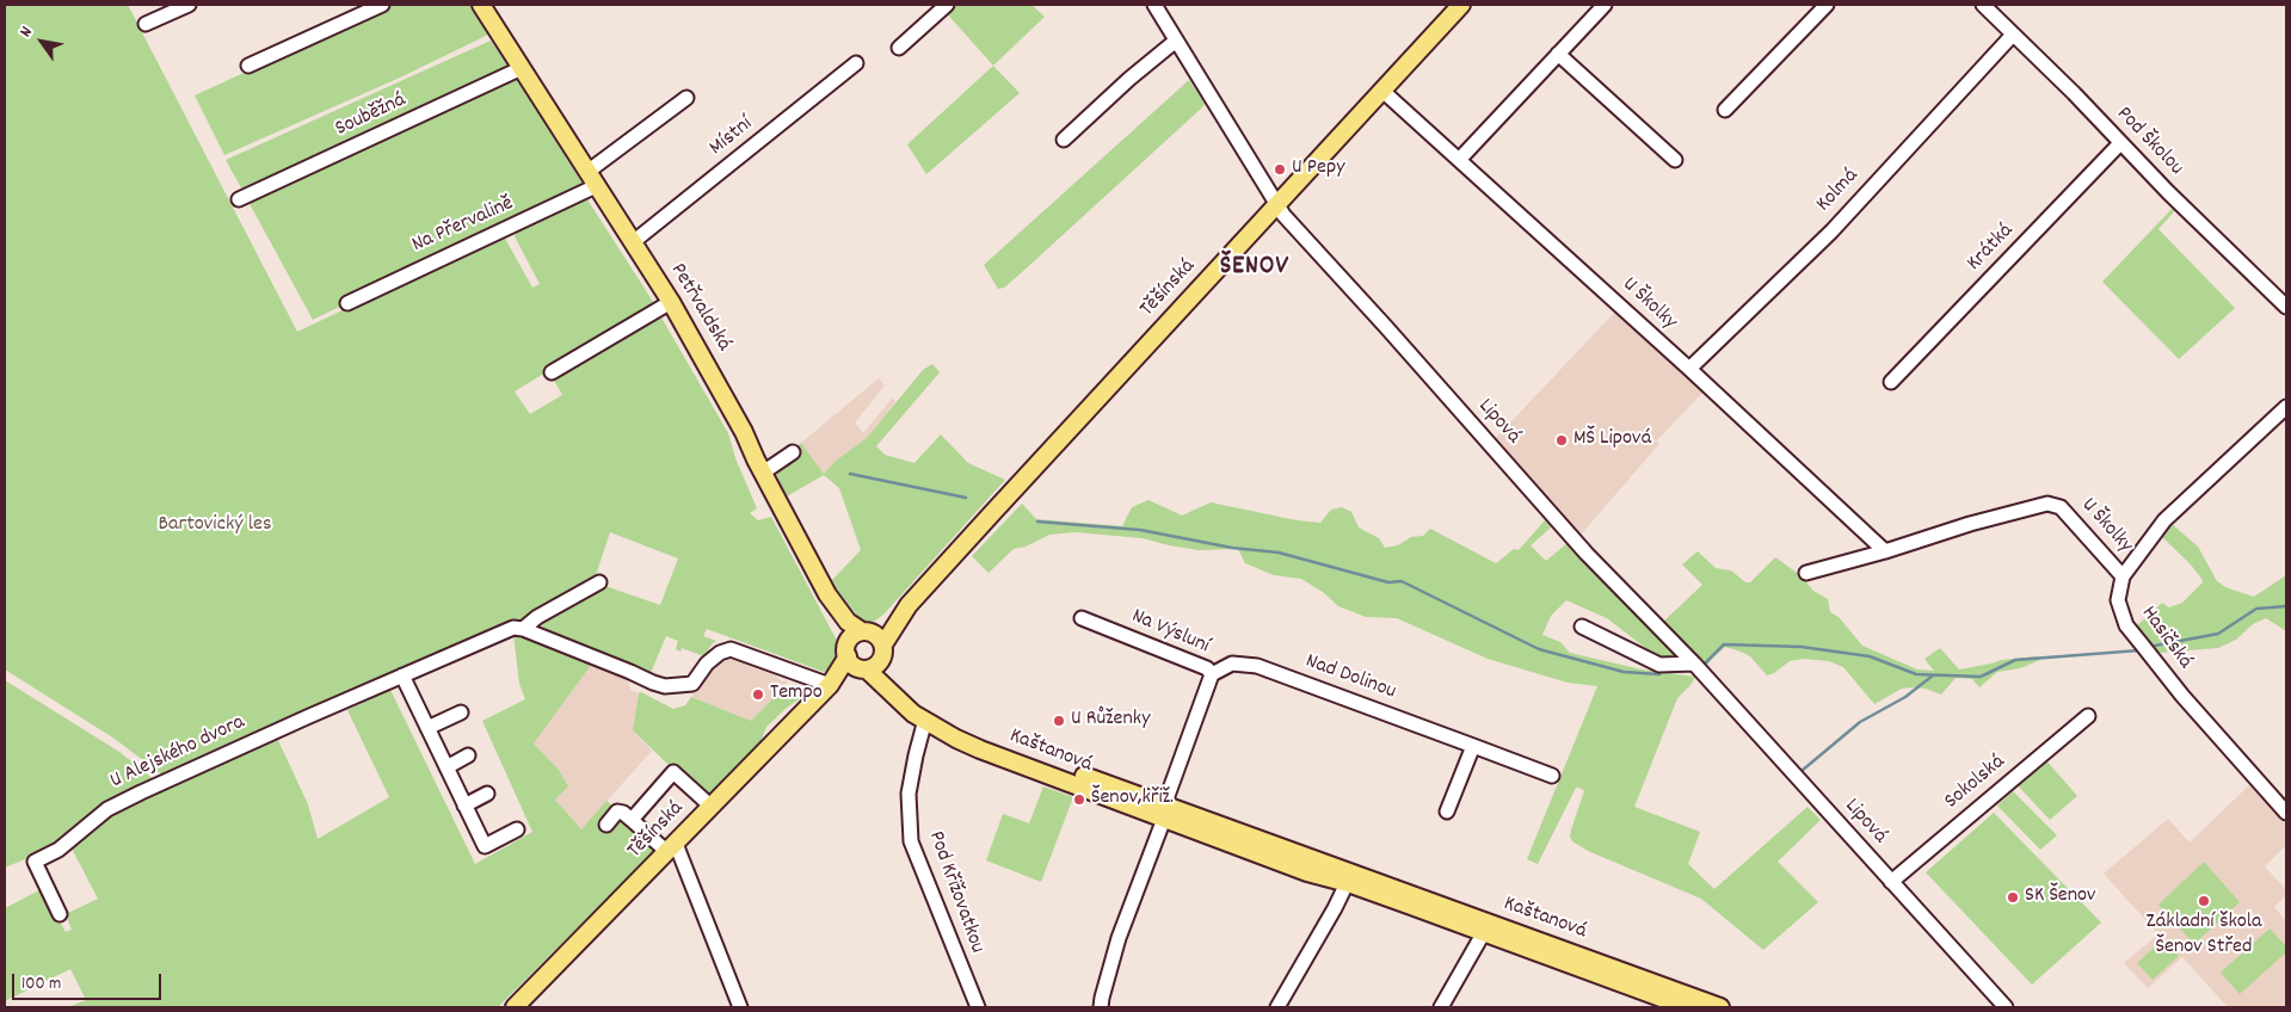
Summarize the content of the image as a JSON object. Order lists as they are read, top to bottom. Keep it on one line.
{"streets":{"main road":["Těšínská","Petřvaldská","Kaštanová"],"street":["Souběžná","Místní","Pod Školou","Kolmá","Na Přervalině","Krátká","U Školky","Lipová","Na Výsluní","Hasičská","Nad Dolinou","U Alejského dvora","Sokolská","Pod Křižovatkou"]},"crossings":[["Souběžná","Petřvaldská"],["Místní","Petřvaldská"],["Pod Školou","Kolmá"],["Pod Školou","Krátká"],["Kolmá","U Školky"],["Na Přervalině","Petřvaldská"],["Těšínská","U Školky"],["Těšínská","Petřvaldská"],["Těšínská","Lipová"],["Těšínská","Kaštanová"],["U Školky","Hasičská"],["Petřvaldská","Kaštanová"],["Lipová","Sokolská"],["Na Výsluní","Nad Dolinou"],["Na Výsluní","Kaštanová"],["Kaštanová","Pod Křižovatkou"]],"districts":["ŠENOV"],"parks":["Bartovický les"],"places":["U Pepy","MŠ Lipová","Tempo","U Růženky","Šenov,křiž.","SK Šenov","Základní škola Šenov Střed"],"scale_bar":"100 m","north":"top left"}
